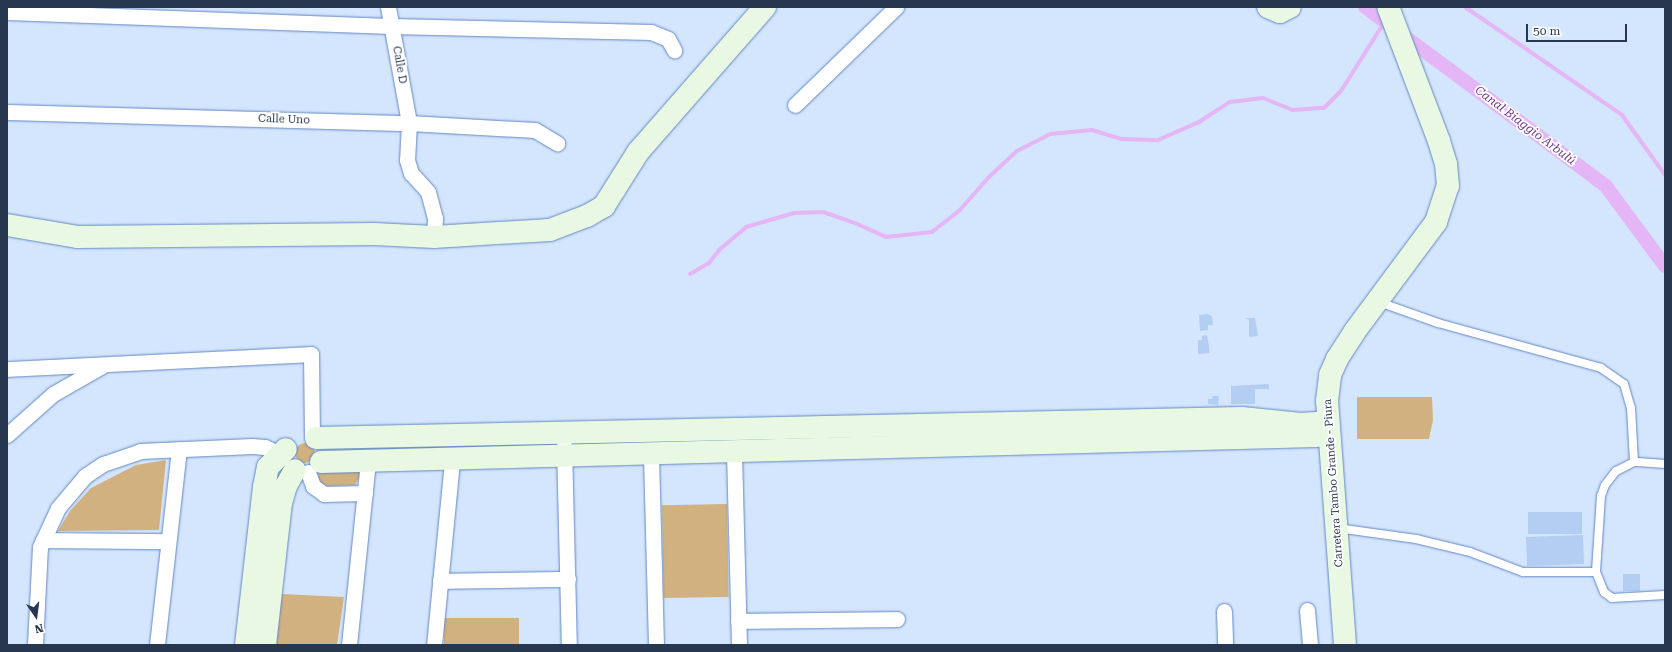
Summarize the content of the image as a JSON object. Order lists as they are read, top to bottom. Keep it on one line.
{"streets":{"street":["Calle D","Calle Uno","Carretera Tambo Grande - Piura"]},"crossings":[["Calle D","Calle Uno"]],"water":["Canal Biaggio Arbulú"],"scale_bar":"50 m","north":"bottom"}
